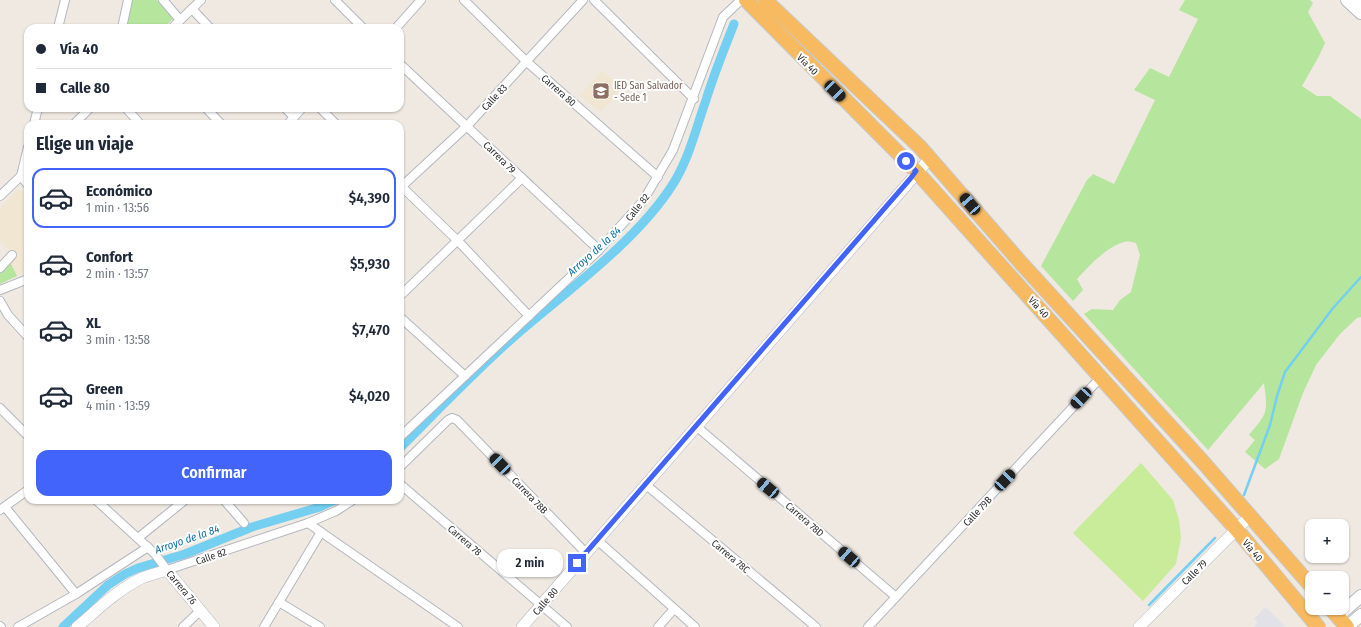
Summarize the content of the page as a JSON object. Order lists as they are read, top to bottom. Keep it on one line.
{"streets":{"highway":["Vía 40"],"street":["Carrera 80","Calle 83","Carrera 79","Calle 82","Carrera 78B","Calle 79B","Carrera 78D","Carrera 78","Carrera 78C","Calle 79","Carrera 76","Calle 80"]},"crossings":[["Vía 40","Calle 79B"],["Vía 40","Calle 79"],["Vía 40","Calle 80"],["Carrera 80","Calle 83"],["Carrera 80","Calle 82"],["Calle 83","Carrera 79"],["Carrera 79","Calle 82"],["Calle 82","Carrera 76"],["Carrera 78B","Calle 80"],["Calle 79B","Carrera 78D"],["Carrera 78D","Calle 80"],["Carrera 78","Calle 80"],["Carrera 78C","Calle 80"]],"water":["Arroyo de la 84"],"places":{"school or university":["IED San Salvador - Sede 1"]},"page":{"banner":["Vía 40","Calle 80"],"heading":"Elige un viaje","list":[{"name":"Económico","note":"1 min · 13:56","value":"$4,390"},{"name":"Confort","note":"2 min · 13:57","value":"$5,930"},{"name":"XL","note":"3 min · 13:58","value":"$7,470"},{"name":"Green","note":"4 min · 13:59","value":"$4,020"}],"buttons":"Confirmar","map_buttons":["+","−"],"bubble":"2 min"}}
